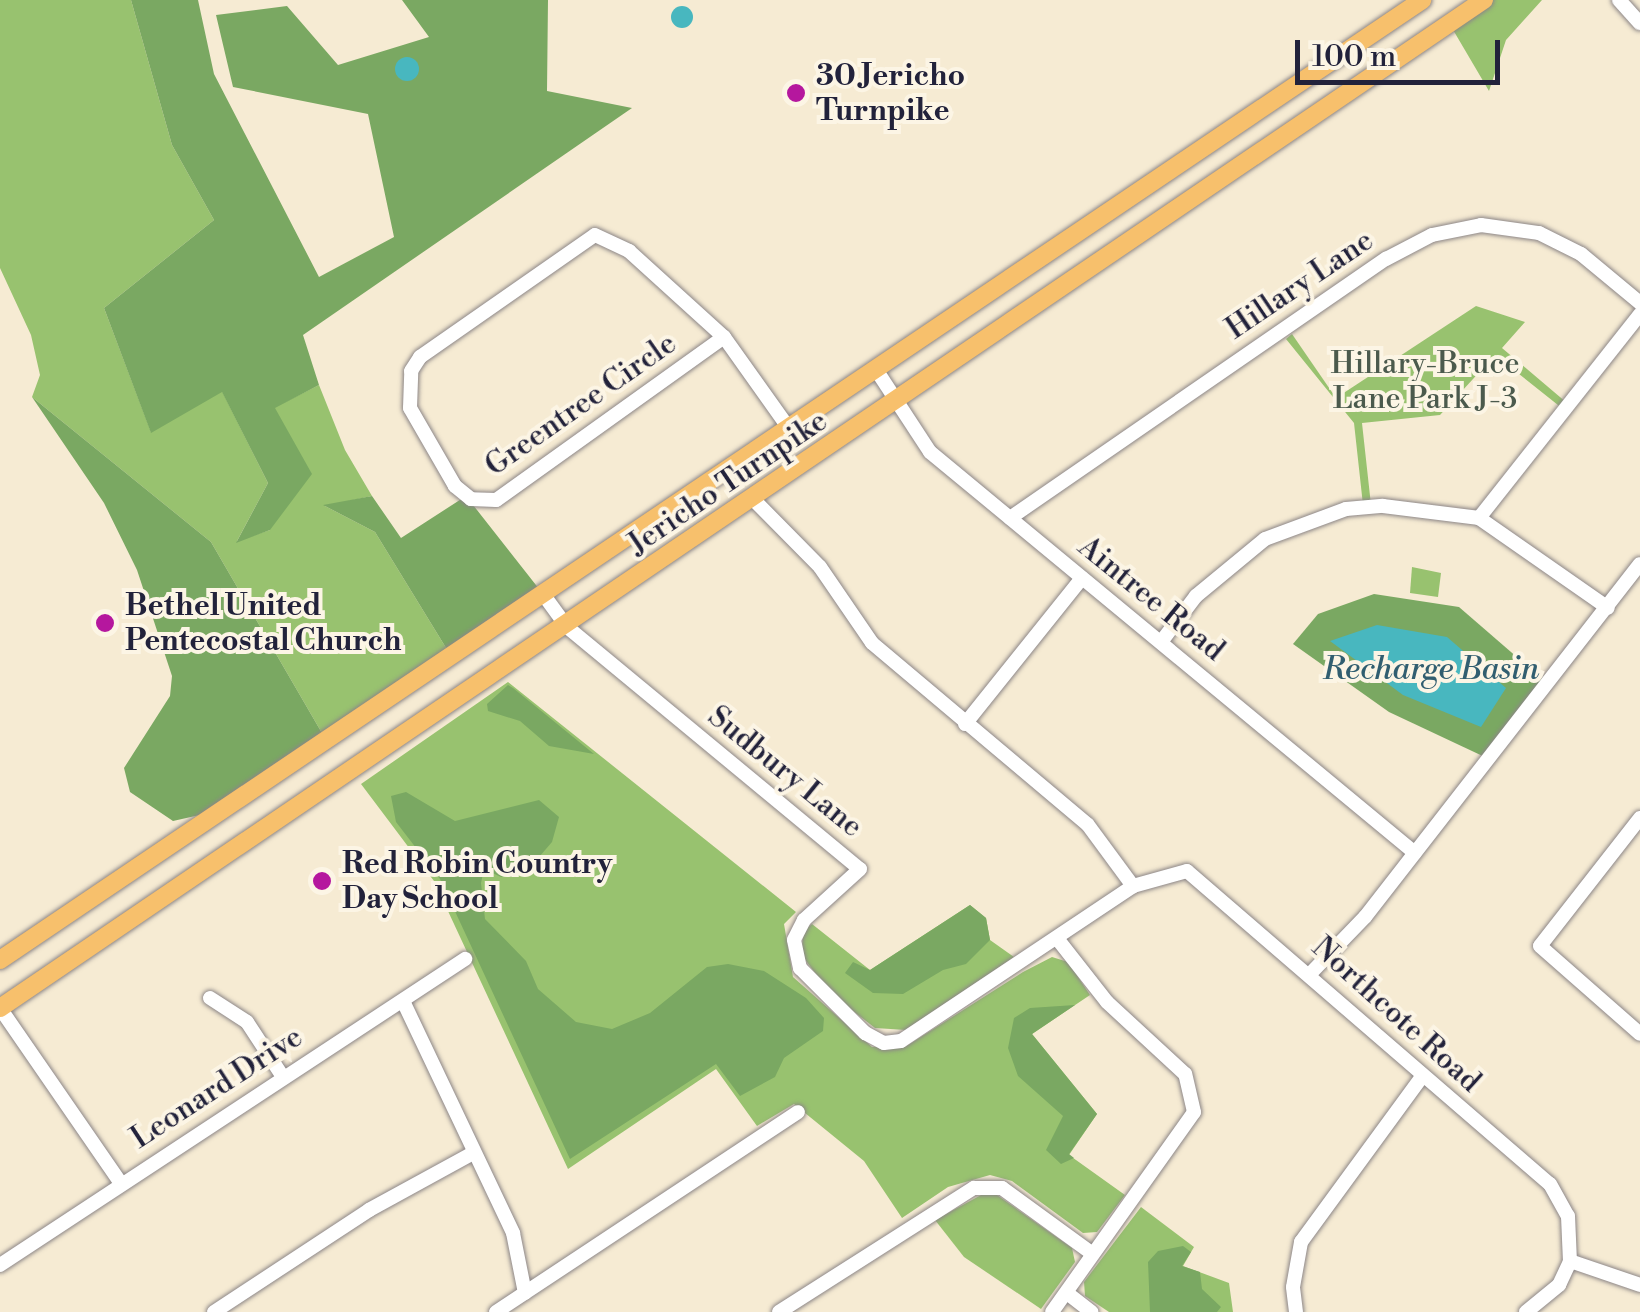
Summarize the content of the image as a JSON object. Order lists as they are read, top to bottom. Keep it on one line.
{"streets":{"main road":["Jericho Turnpike"],"street":["Hillary Lane","Greentree Circle","Aintree Road","Sudbury Lane","Northcote Road","Leonard Drive"]},"crossings":[["Hillary Lane","Aintree Road"],["Greentree Circle","Jericho Turnpike"],["Jericho Turnpike","Aintree Road"],["Jericho Turnpike","Sudbury Lane"]],"water":["Recharge Basin"],"parks":["Hillary-Bruce Lane Park J-3"],"places":["30 Jericho Turnpike","Bethel United Pentecostal Church","Red Robin Country Day School"],"scale_bar":"100 m"}
